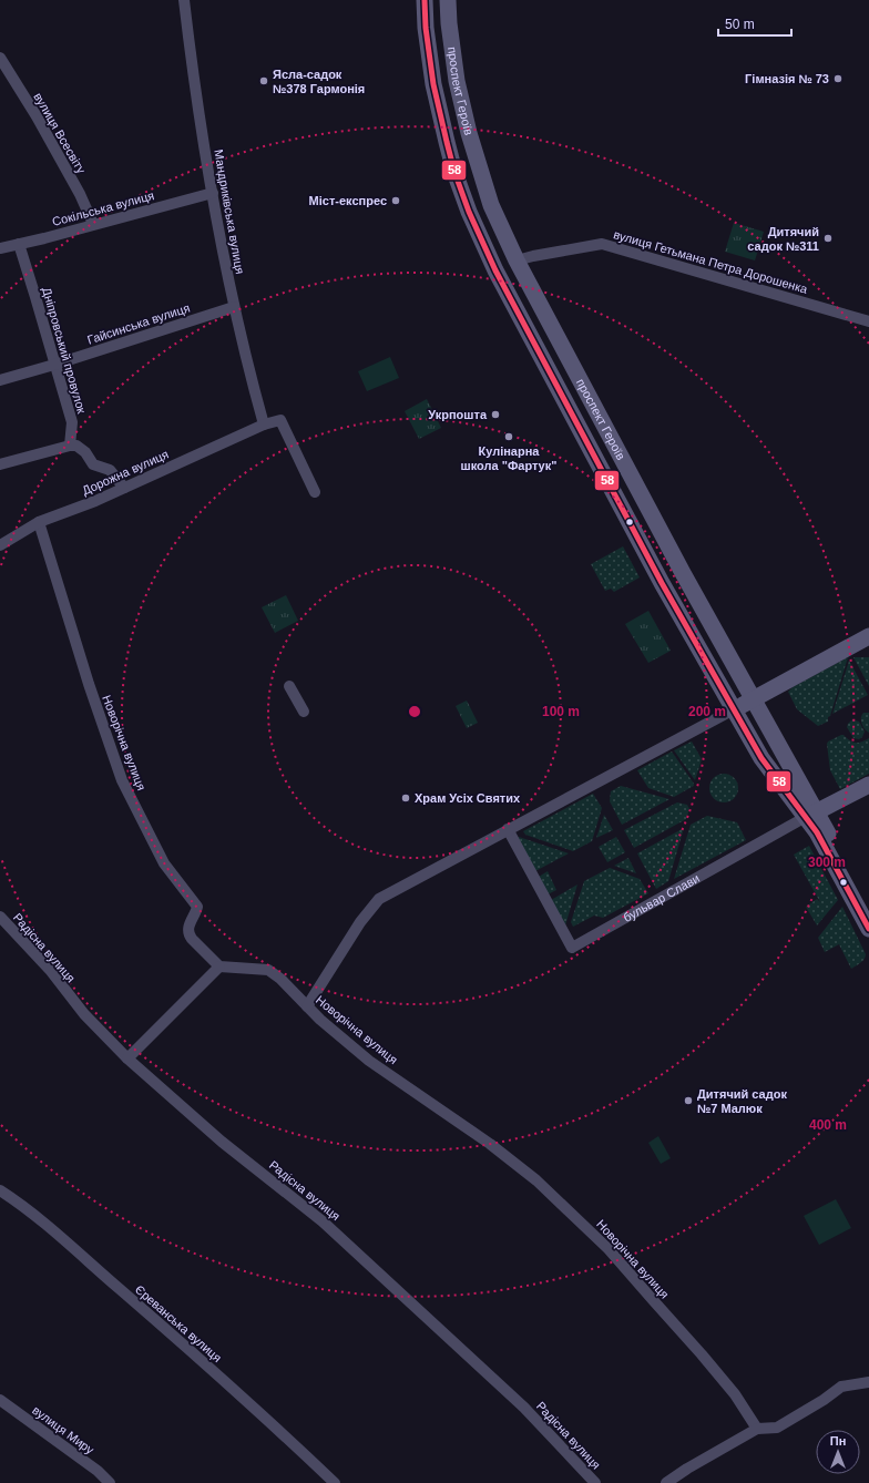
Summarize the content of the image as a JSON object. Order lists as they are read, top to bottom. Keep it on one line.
{"streets":{"main road":["проспект Героїв","бульвар Слави"],"street":["вулиця Всесвіту","Сокільська вулиця","Мандриківська вулиця","вулиця Гетьмана Петра Дорошенка","Гайсинська вулиця","Дніпровський провулок","Дорожна вулиця","Новорічна вулиця","Радісна вулиця","Єреванська вулиця","вулиця Миру"]},"crossings":[["проспект Героїв","вулиця Гетьмана Петра Дорошенка"],["проспект Героїв","бульвар Слави"],["вулиця Всесвіту","Сокільська вулиця"],["Сокільська вулиця","Мандриківська вулиця"],["Сокільська вулиця","Дніпровський провулок"],["Мандриківська вулиця","Гайсинська вулиця"],["Мандриківська вулиця","Дорожна вулиця"],["Гайсинська вулиця","Дніпровський провулок"],["Дорожна вулиця","Новорічна вулиця"]],"places":["Гімназія № 73","Ясла-садок №378 Гармонія","Міст-експрес","Дитячий садок №311","Укрпошта","Кулінарна школа \"Фартук\"","Храм Усіх Святих","Дитячий садок №7 Малюк"],"lines":["transit line 58"],"scale_bar":"50 m","north":"top","rings":["100 m","200 m","300 m","400 m"]}
